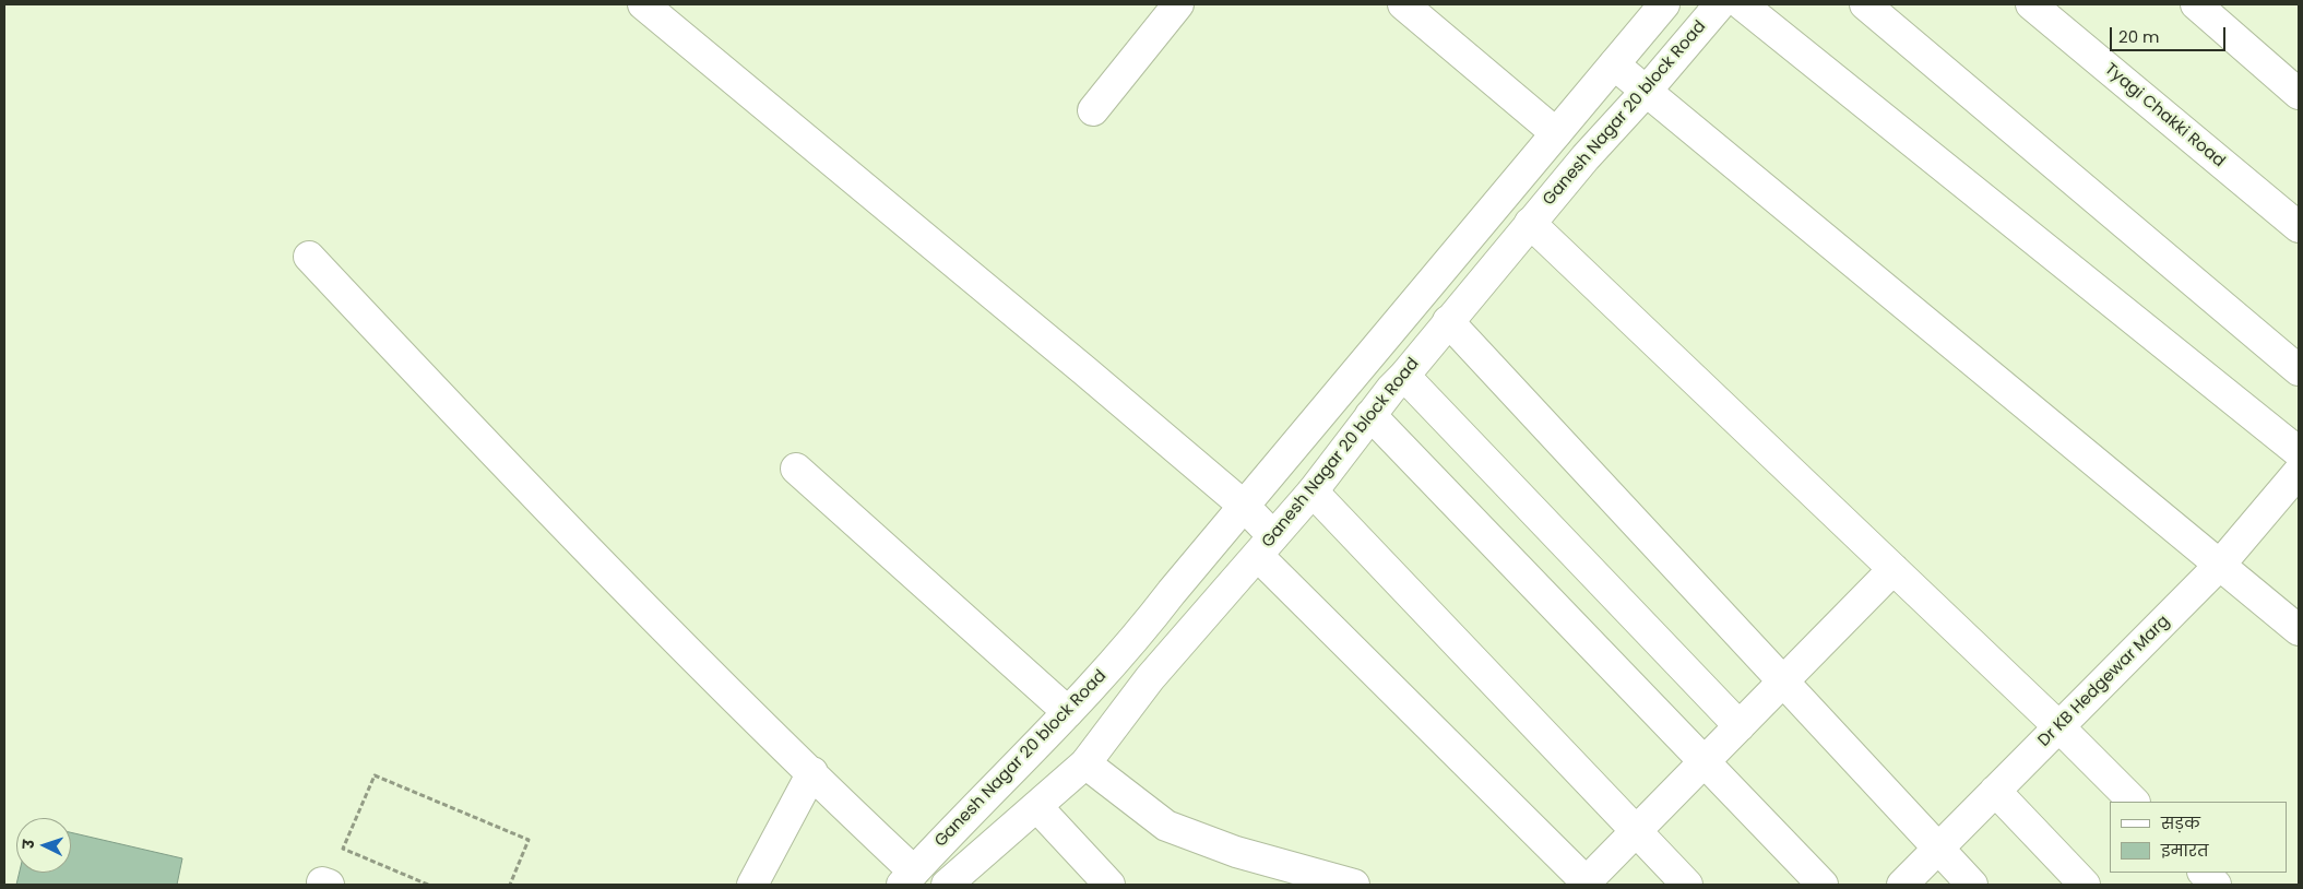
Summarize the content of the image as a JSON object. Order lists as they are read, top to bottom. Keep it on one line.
{"streets":{"street":["Ganesh Nagar 20 block Road","Tyagi Chakki Road","Dr KB Hedgewar Marg"]},"legend":["सड़क","इमारत"],"scale_bar":"20 m","north":"left"}
